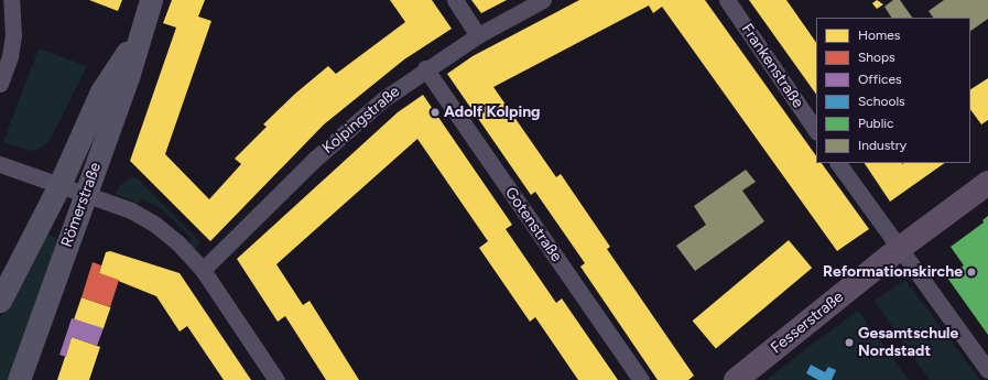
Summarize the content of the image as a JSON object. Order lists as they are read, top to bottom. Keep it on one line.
{"streets":{"main road":["Fesserstraße"],"street":["Frankenstraße","Kolpingstraße","Römerstraße","Gotenstraße"]},"crossings":[["Kolpingstraße","Gotenstraße"]],"places":["Adolf Kolping","Reformationskirche","Gesamtschule Nordstadt"],"legend":["Homes","Shops","Offices","Schools","Public","Industry"]}
